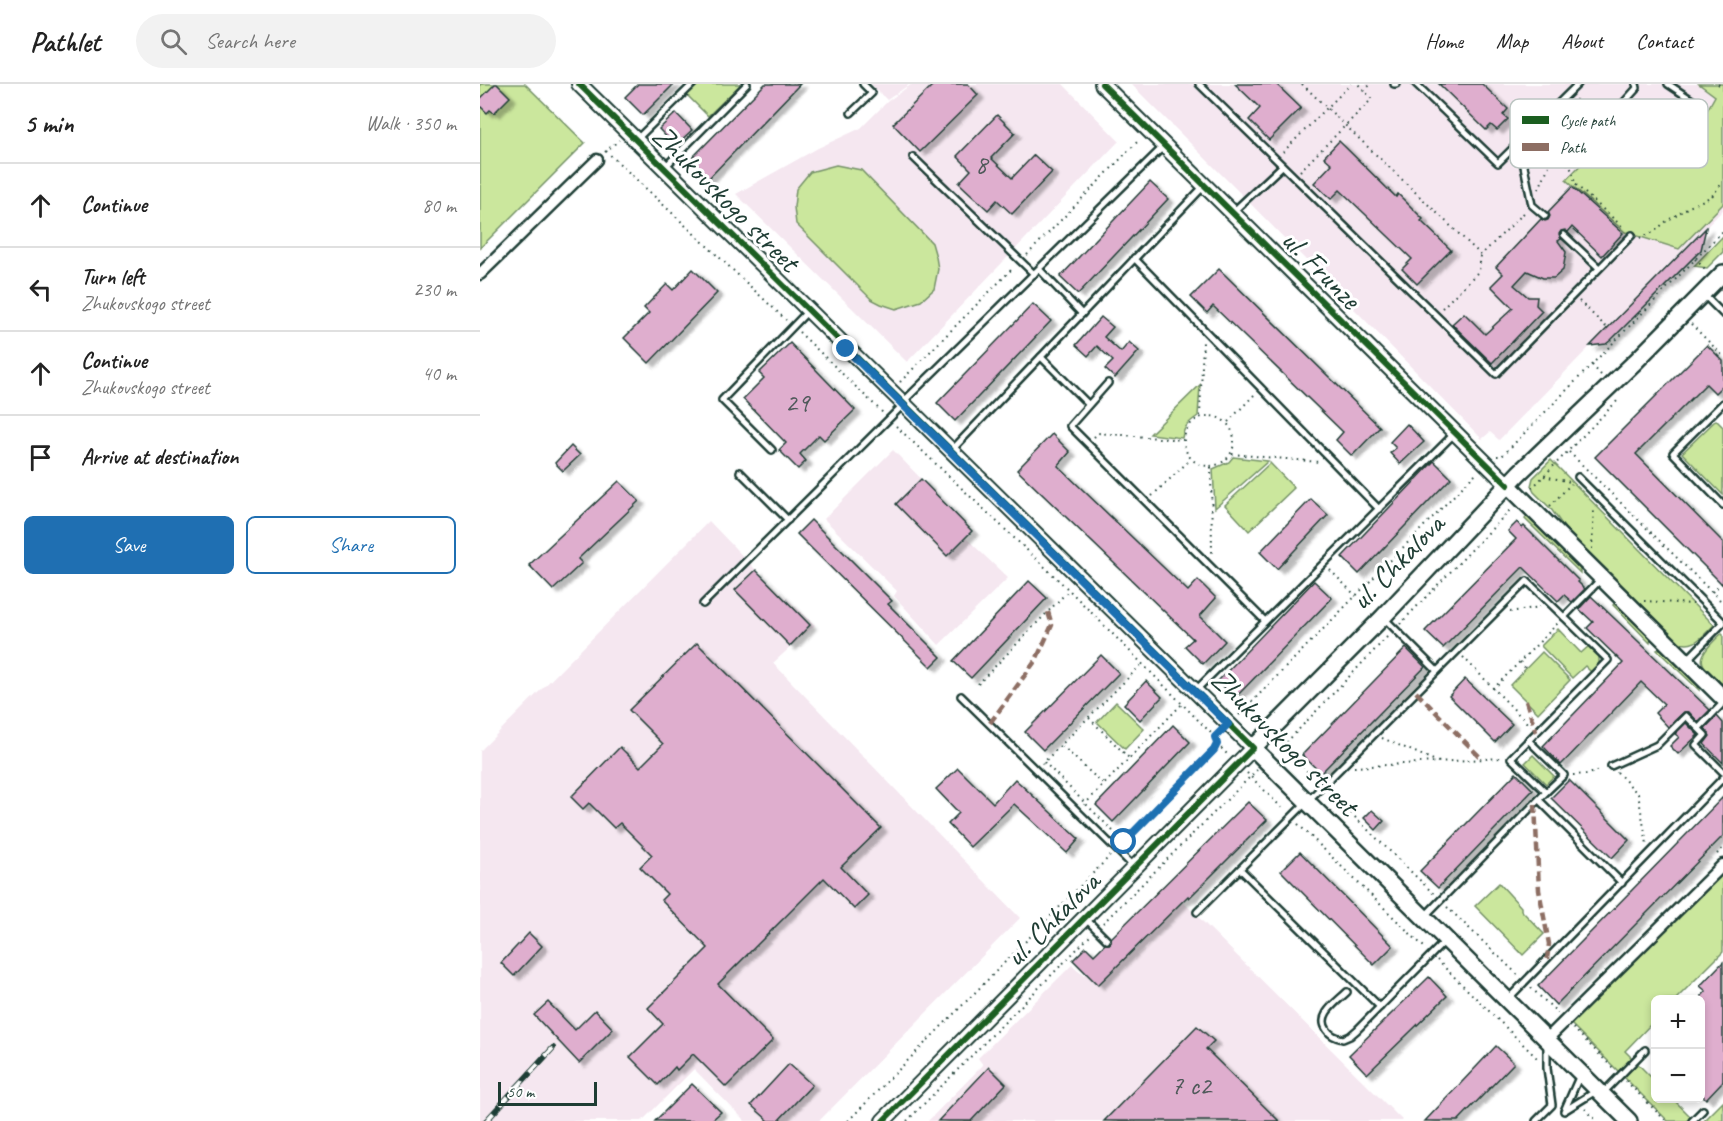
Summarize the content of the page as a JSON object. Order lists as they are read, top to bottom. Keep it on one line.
{"streets":{"main road":["Zhukovskogo street","ul. Frunze","ul. Chkalova"]},"crossings":[["Zhukovskogo street","ul. Chkalova"],["ul. Frunze","ul. Chkalova"]],"house_numbers":["8","29","7 с2"],"legend":["Cycle path","Path"],"scale_bar":"50 m","page":{"header":"Pathlet","search":"Search here","nav":["Home","Map","About","Contact"],"heading":["5 min","Walk · 350 m"],"list":[["Continue","80 m"],["Turn left","Zhukovskogo street","230 m"],["Continue","Zhukovskogo street","40 m"],"Arrive at destination"],"buttons":["Save","Share"],"map_buttons":["+","−"],"scale":"50 m"}}
